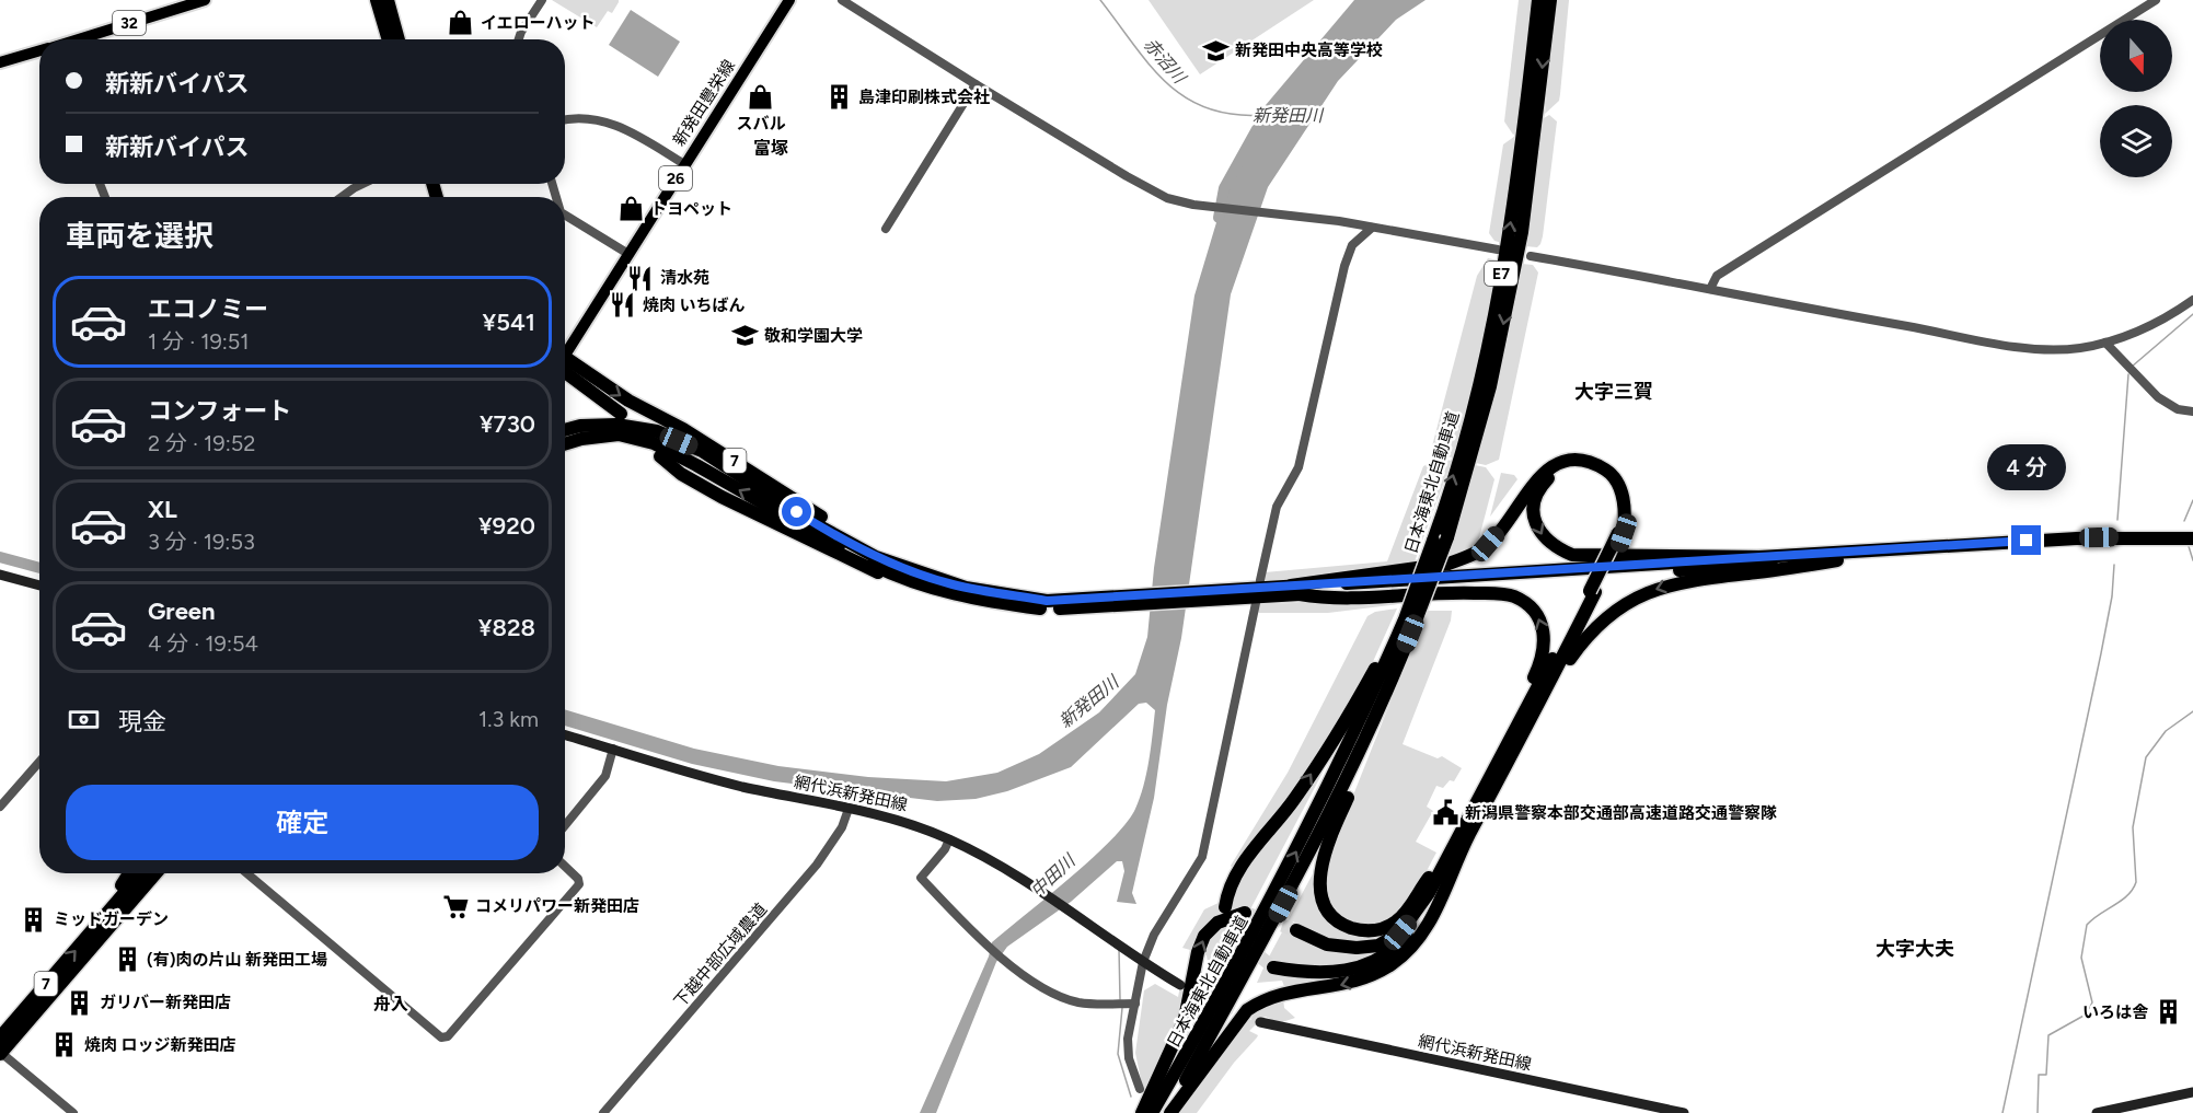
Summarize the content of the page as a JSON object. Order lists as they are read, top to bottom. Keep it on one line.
{"streets":{"highway":["E7","7","日本海東北自動車道"],"main road":["32","新発田豊栄線","26","網代浜新発田線"],"street":["下越中部広域農道"]},"crossings":[["網代浜新発田線","下越中部広域農道"]],"districts":["富塚","大字三賀","大字大夫","舟入"],"water":["赤沼川","新発田川","中田川"],"places":{"shop":["イエローハット","スバル","トヨペット"],"school or university":["新発田中央高等学校","敬和学園大学"],"building":["島津印刷株式会社","ミッドガーデン","(有)肉の片山 新発田工場","ガリバー新発田店","いろは舎","焼肉 ロッジ新発田店"],"restaurant":["清水苑","焼肉 いちばん"],"public building":["新潟県警察本部交通部高速道路交通警察隊"],"supermarket":["コメリパワー新発田店"]},"north":"bottom","page":{"banner":["新新バイパス","新新バイパス"],"heading":"車両を選択","list":[{"name":"エコノミー","note":"1 分 · 19:51","value":"¥541"},{"name":"コンフォート","note":"2 分 · 19:52","value":"¥730"},{"name":"XL","note":"3 分 · 19:53","value":"¥920"},{"name":"Green","note":"4 分 · 19:54","value":"¥828"}],"bubble":"4 分","pay":["現金","1.3 km"],"buttons":"確定"}}
